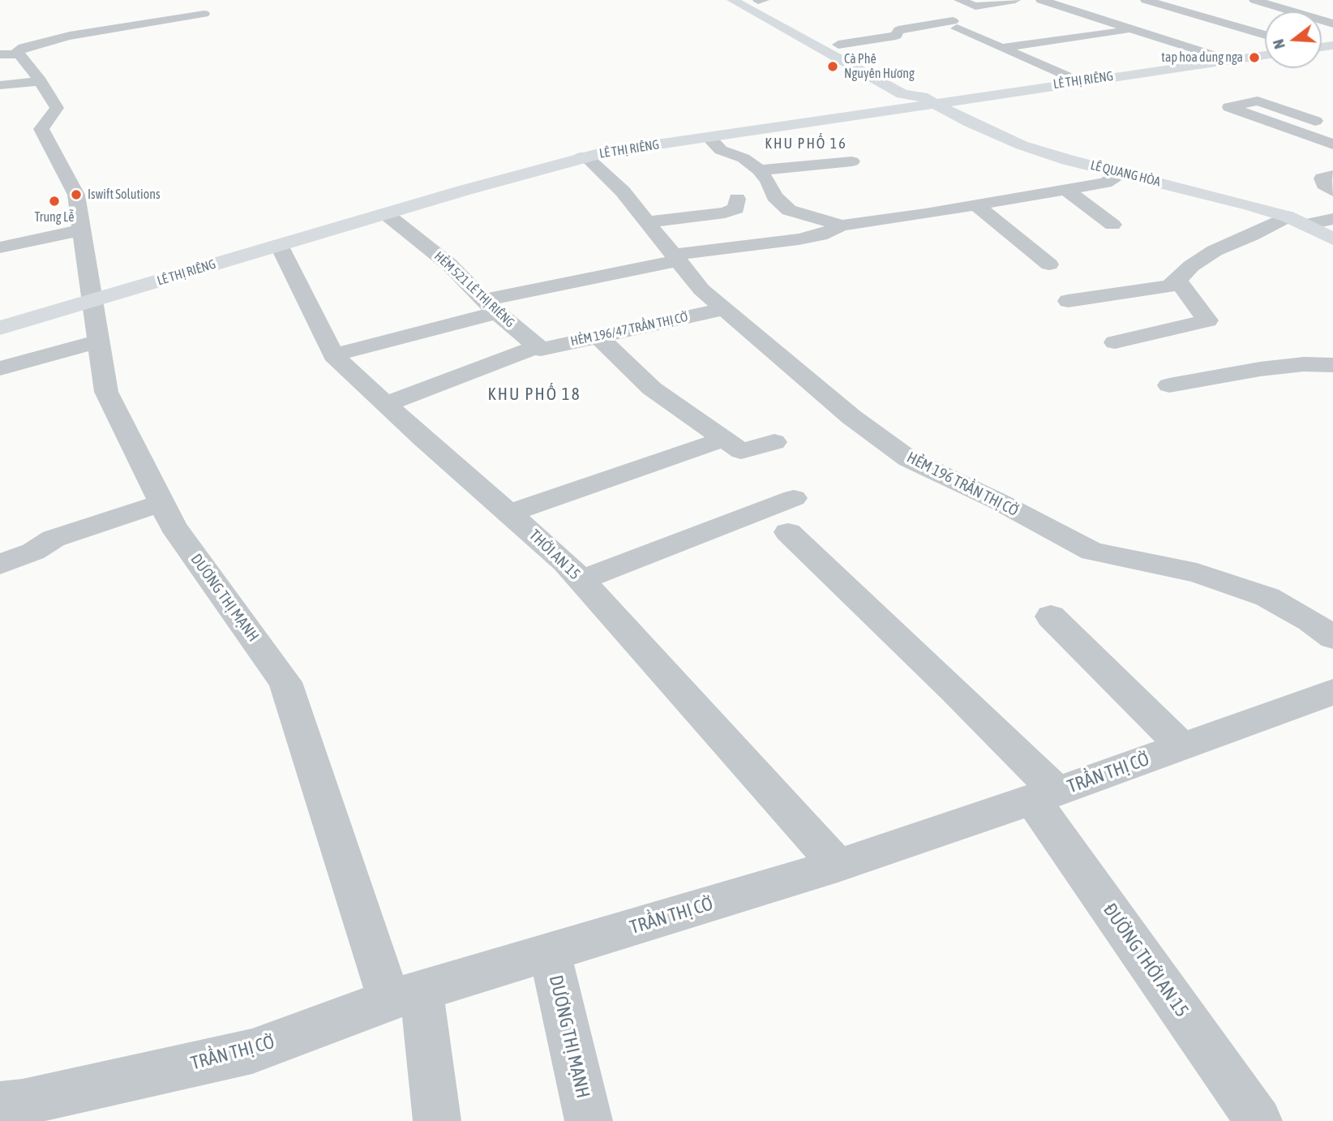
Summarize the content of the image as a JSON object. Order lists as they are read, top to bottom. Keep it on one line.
{"streets":{"street":["LÊ THỊ RIÊNG","LÊ QUANG HÒA","HẺM 521 LÊ THỊ RIÊNG","HẺM 196/47 TRẦN THỊ CỜ","HẺM 196 TRẦN THỊ CỜ","THỚI AN 15","DƯƠNG THỊ MẠNH","TRẦN THỊ CỜ","ĐƯỜNG THỚI AN 15"]},"crossings":[["LÊ THỊ RIÊNG","LÊ QUANG HÒA"],["LÊ THỊ RIÊNG","HẺM 521 LÊ THỊ RIÊNG"],["LÊ THỊ RIÊNG","HẺM 196 TRẦN THỊ CỜ"],["LÊ THỊ RIÊNG","THỚI AN 15"],["LÊ THỊ RIÊNG","DƯƠNG THỊ MẠNH"],["HẺM 521 LÊ THỊ RIÊNG","HẺM 196/47 TRẦN THỊ CỜ"],["HẺM 196/47 TRẦN THỊ CỜ","HẺM 196 TRẦN THỊ CỜ"],["HẺM 196/47 TRẦN THỊ CỜ","THỚI AN 15"],["THỚI AN 15","TRẦN THỊ CỜ"],["DƯƠNG THỊ MẠNH","TRẦN THỊ CỜ"],["TRẦN THỊ CỜ","ĐƯỜNG THỚI AN 15"]],"districts":["KHU PHỐ 16","KHU PHỐ 18"],"places":["tap hoa dung nga","Cà Phê Nguyên Hương","Iswift Solutions","Trung Lễ"],"north":"left"}
